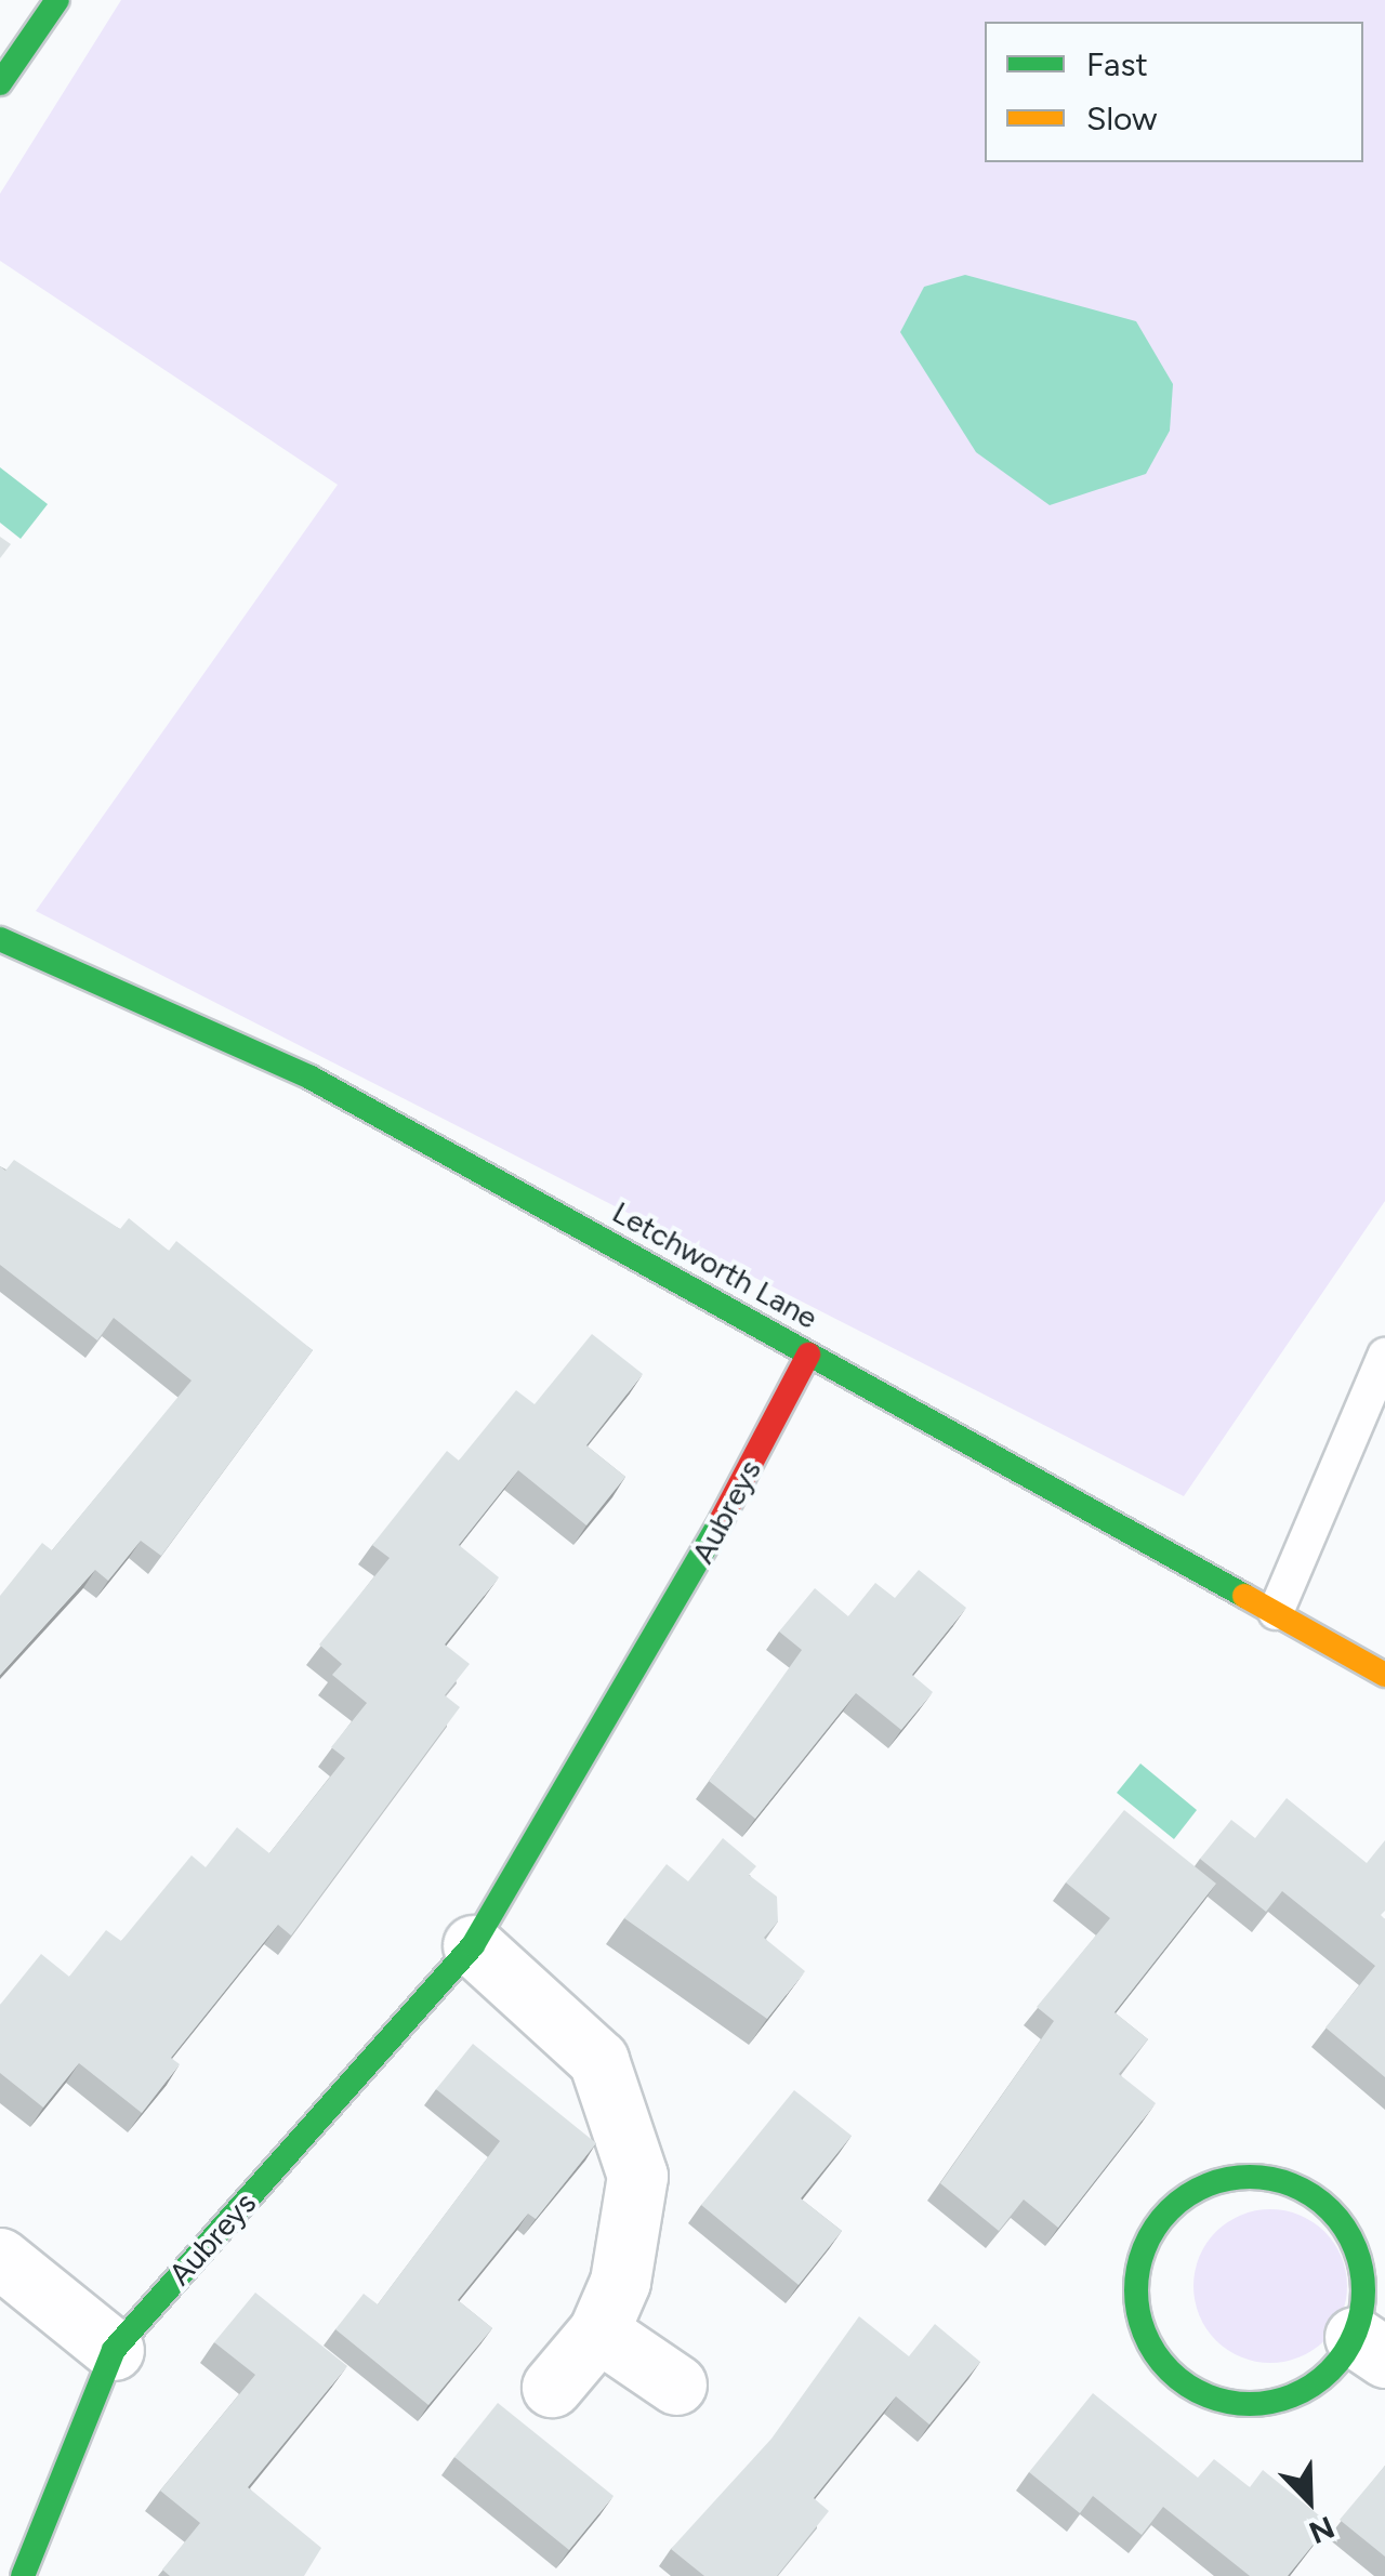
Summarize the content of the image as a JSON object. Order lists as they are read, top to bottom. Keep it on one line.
{"streets":{"street":["Letchworth Lane","Aubreys"]},"crossings":[["Letchworth Lane","Aubreys"]],"legend":["Fast","Slow"],"north":"bottom right"}
